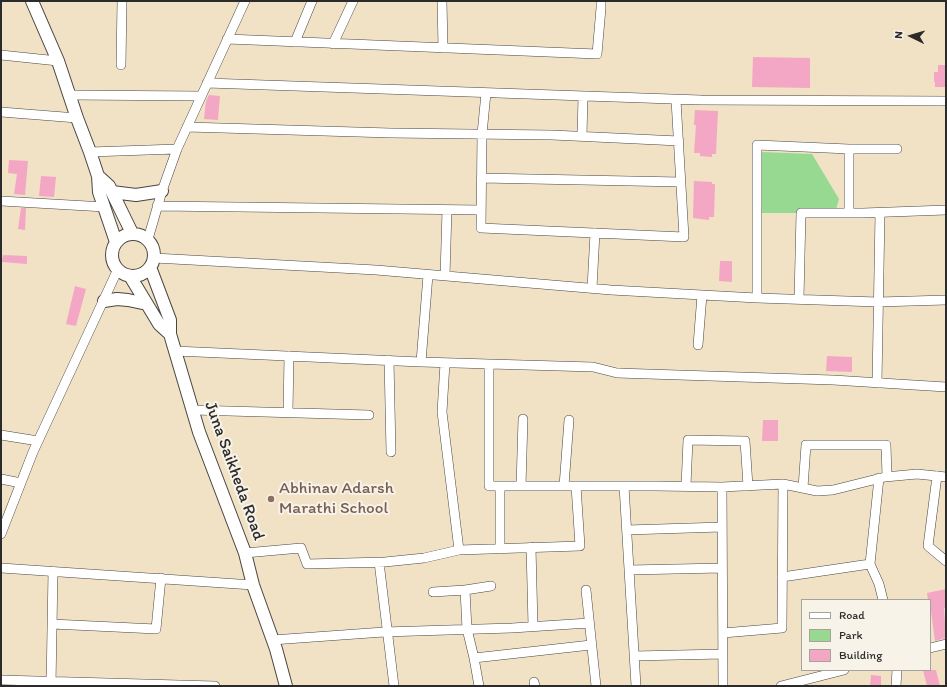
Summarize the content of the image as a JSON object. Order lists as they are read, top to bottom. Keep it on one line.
{"streets":{"main road":["Juna Saikheda Road"]},"places":["Abhinav Adarsh Marathi School"],"legend":["Road","Park","Building"],"north":"left"}
